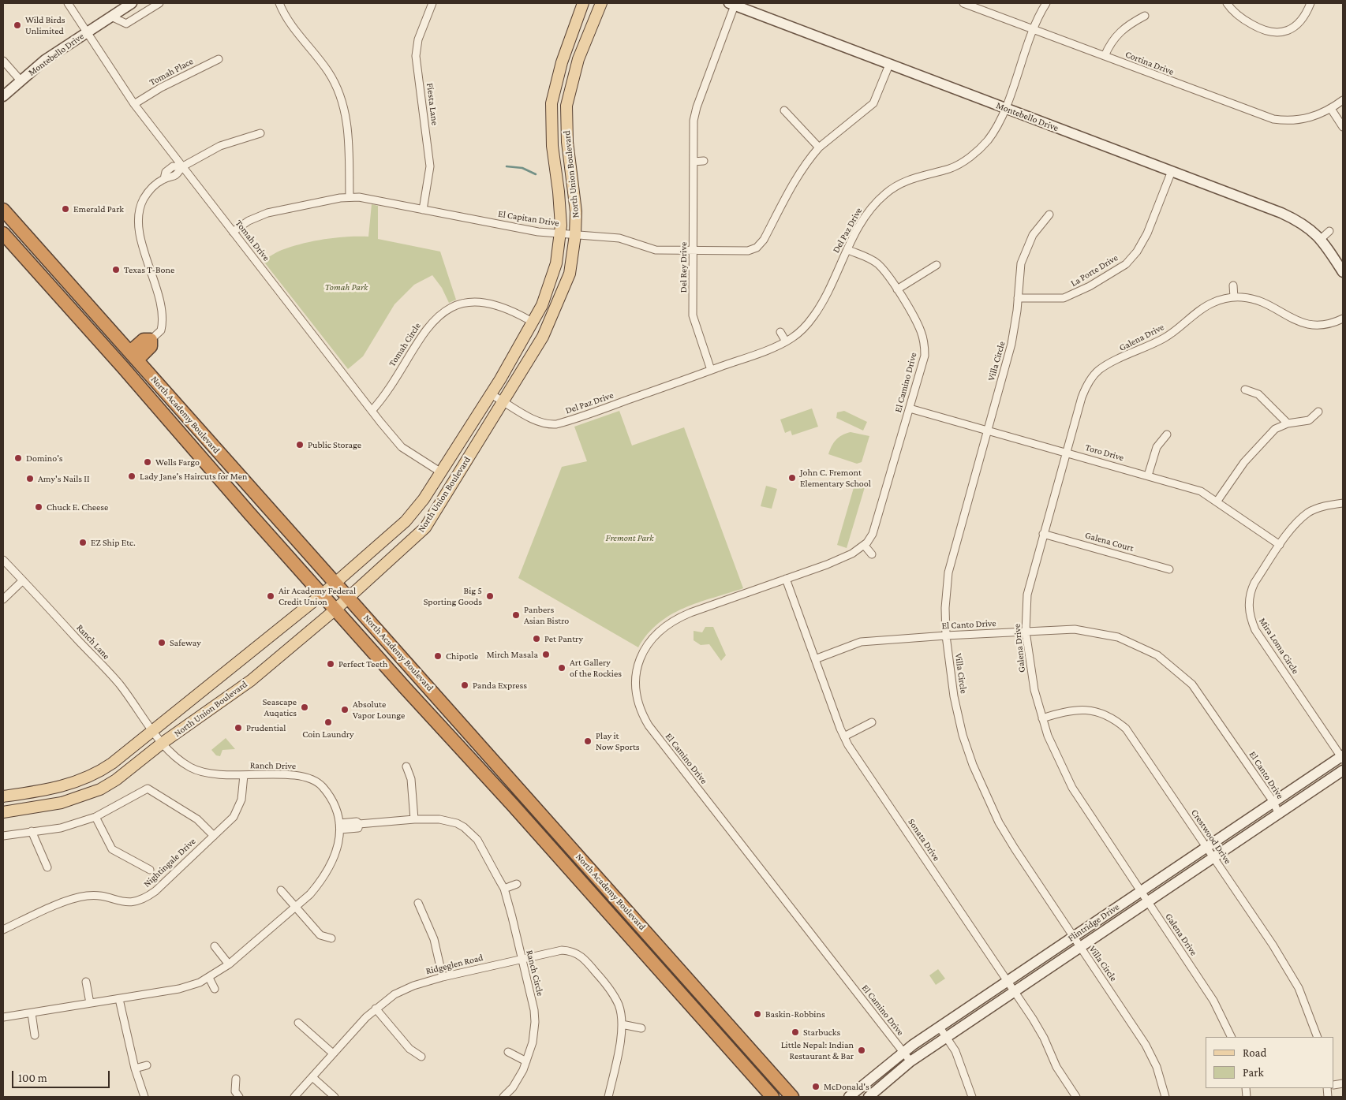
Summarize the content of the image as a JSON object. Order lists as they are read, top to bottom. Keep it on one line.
{"streets":{"highway":["North Academy Boulevard"],"main road":["North Union Boulevard"],"street":["Montebello Drive","Cortina Drive","Tomah Place","Fiesta Lane","El Capitan Drive","Del Paz Drive","Tomah Drive","Del Rey Drive","La Porte Drive","Galena Drive","Tomah Circle","Villa Circle","El Camino Drive","Toro Drive","Galena Court","El Canto Drive","Ranch Lane","Mira Loma Circle","Ranch Drive","Crestwood Drive","Sonata Drive","Nightingale Drive","Flintridge Drive","Ridgeglen Road","Ranch Circle"]},"crossings":[["Montebello Drive","El Capitan Drive"],["Montebello Drive","Del Paz Drive"],["Montebello Drive","Tomah Drive"],["Montebello Drive","Del Rey Drive"],["Montebello Drive","La Porte Drive"],["Cortina Drive","Del Paz Drive"],["Tomah Place","Tomah Drive"],["Fiesta Lane","El Capitan Drive"],["North Union Boulevard","El Capitan Drive"],["North Union Boulevard","Del Paz Drive"],["North Union Boulevard","Tomah Drive"],["North Union Boulevard","Tomah Circle"],["North Union Boulevard","North Academy Boulevard"],["North Union Boulevard","Ranch Lane"],["North Union Boulevard","Ranch Drive"],["El Capitan Drive","Tomah Drive"],["El Capitan Drive","Del Rey Drive"],["Del Paz Drive","Del Rey Drive"],["Del Paz Drive","El Camino Drive"],["Tomah Drive","Tomah Circle"],["La Porte Drive","Villa Circle"],["Galena Drive","Toro Drive"],["Galena Drive","Galena Court"],["Galena Drive","El Canto Drive"],["Galena Drive","Crestwood Drive"],["Galena Drive","Flintridge Drive"],["Villa Circle","Toro Drive"],["Villa Circle","El Canto Drive"],["Villa Circle","Flintridge Drive"],["El Camino Drive","Toro Drive"],["El Camino Drive","Sonata Drive"],["El Camino Drive","Flintridge Drive"],["Toro Drive","Mira Loma Circle"],["El Canto Drive","Sonata Drive"],["El Canto Drive","Flintridge Drive"],["Ranch Lane","Ranch Drive"],["Mira Loma Circle","Flintridge Drive"],["Ranch Drive","Nightingale Drive"],["Ranch Drive","Ranch Circle"],["Crestwood Drive","Flintridge Drive"],["Sonata Drive","Flintridge Drive"],["Ridgeglen Road","Ranch Circle"]],"parks":["Tomah Park","Fremont Park"],"places":["Wild Birds Unlimited","Emerald Park","Texas T-Bone","Public Storage","Domino's","Wells Fargo","Lady Jane's Haircuts for Men","John C. Fremont Elementary School","Amy's Nails II","Chuck E. Cheese","EZ Ship Etc.","Air Academy Federal Credit Union","Big 5 Sporting Goods","Panbers Asian Bistro","Pet Pantry","Safeway","Mirch Masala","Chipotle","Perfect Teeth","Art Gallery of the Rockies","Panda Express","Seascape Auqatics","Absolute Vapor Lounge","Coin Laundry","Prudential","Play it Now Sports","Baskin-Robbins","Starbucks","Little Nepal: Indian Restaurant & Bar","McDonald's"],"legend":["Road","Park"],"scale_bar":"100 m"}
